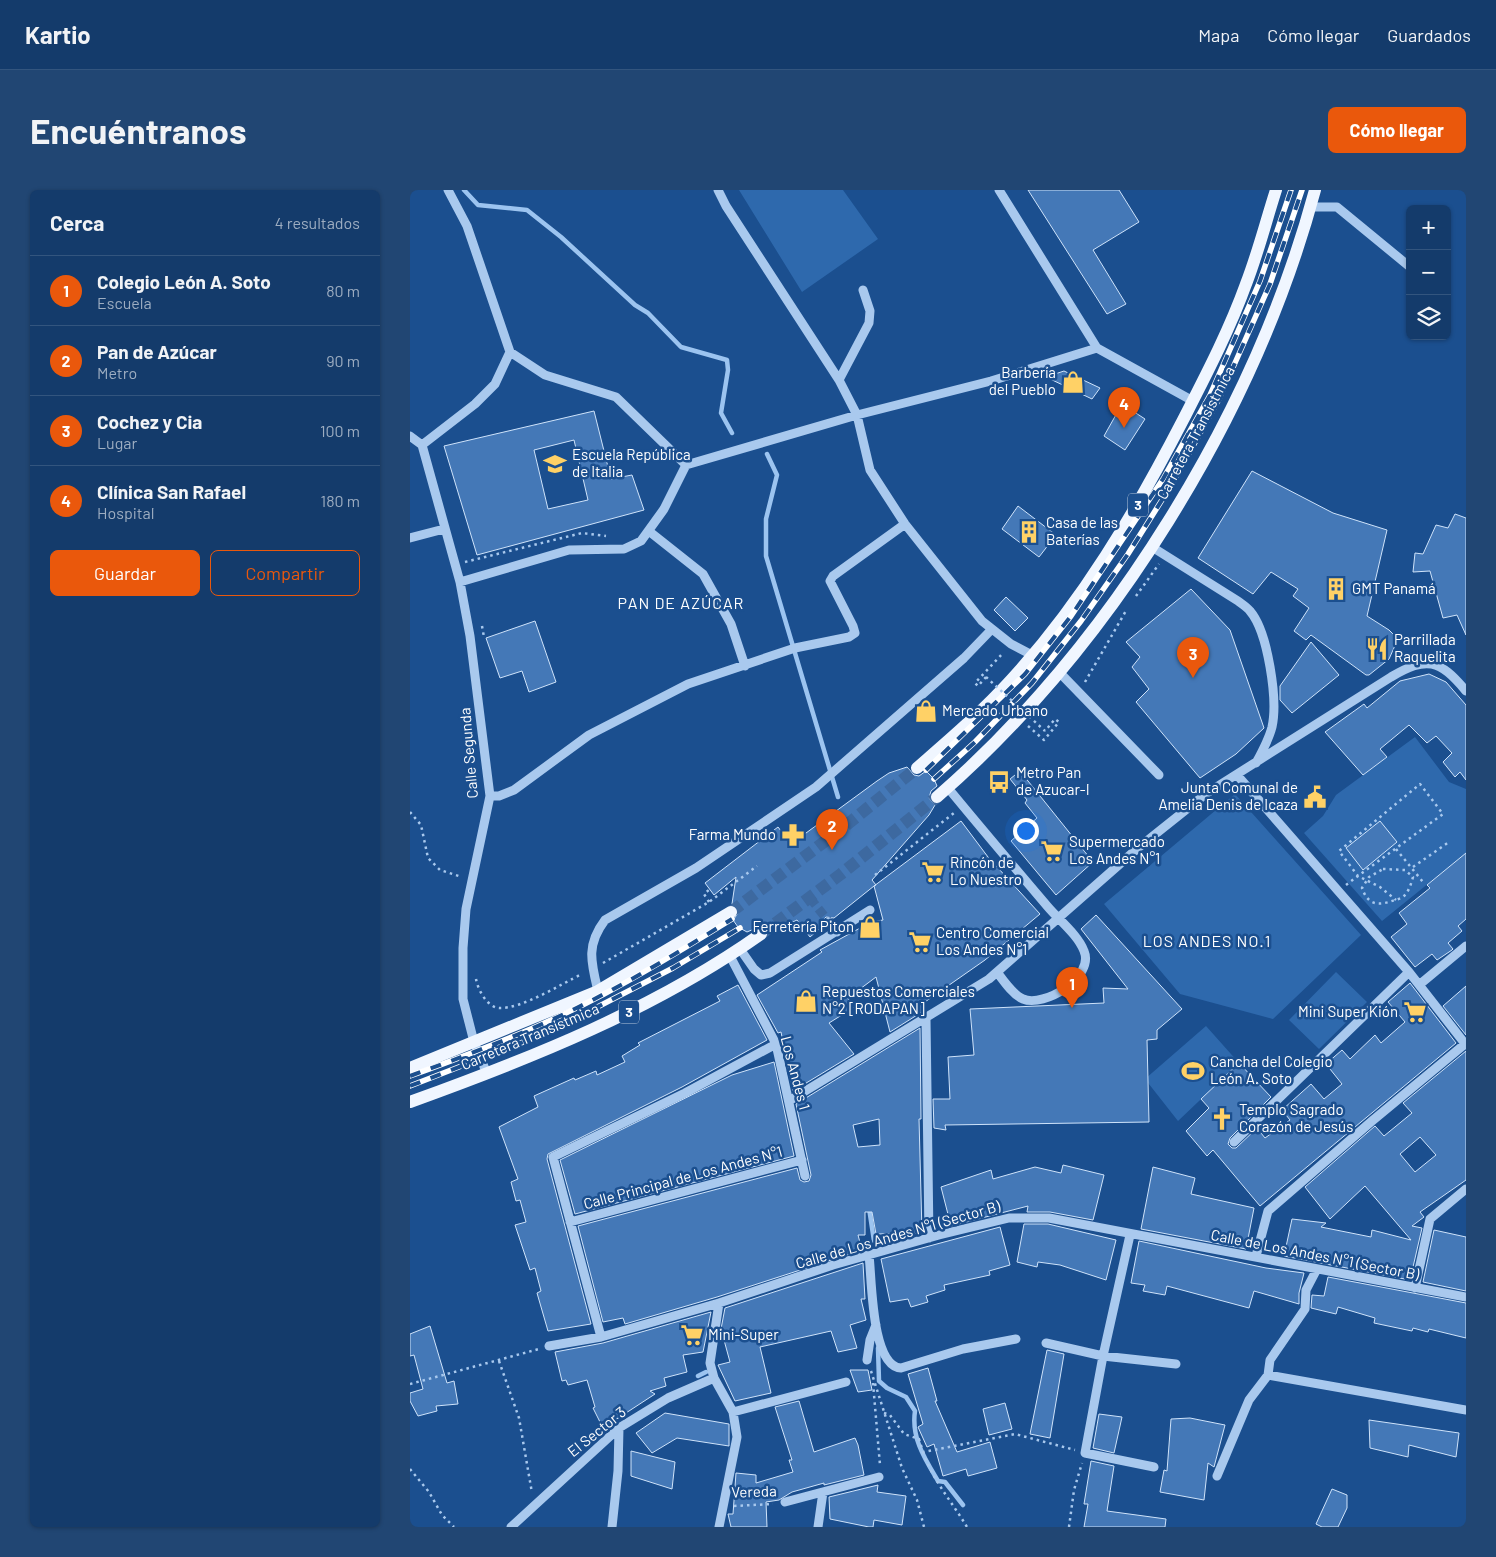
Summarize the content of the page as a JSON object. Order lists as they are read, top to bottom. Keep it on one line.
{"streets":{"main road":["Carretera Transístmica","3"],"street":["Calle Segunda","Los Andes 1","Calle Principal de Los Andes N°1","Calle de Los Andes N°1 (Sector B)","El Sector 3"],"path":["Vereda"]},"crossings":[["Carretera Transístmica","Calle Segunda"],["Carretera Transístmica","Los Andes 1"],["Los Andes 1","Calle Principal de Los Andes N°1"]],"districts":["PAN DE AZÚCAR","LOS ANDES NO.1"],"places":{"shop":["Barbería del Pueblo","Mercado Urbano","Ferretería Piton","Repuestos Comerciales N°2 [RODAPAN]"],"school or university":["Escuela República de Italia"],"building":["Casa de las Baterías","GMT Panamá"],"restaurant":["Parrillada Raquelita"],"bus stop":["Metro Pan de Azucar-I"],"public building":["Junta Comunal de Amelia Denis de Icaza"],"pharmacy":["Farma Mundo"],"supermarket":["Supermercado Los Andes N°1","Rincón de Lo Nuestro","Centro Comercial Los Andes N°1","Mini Super Kión","Mini-Super"],"sports":["Cancha del Colegio León A. Soto"],"church":["Templo Sagrado Corazón de Jesús"]},"page":{"header":"Kartio","nav":["Mapa","Cómo llegar","Guardados"],"buttons":["Cómo llegar",["Guardar","Compartir"]],"title":"Encuéntranos","heading":["Cerca","4 resultados"],"map_buttons":["+","−"],"list":[{"mark":"1","name":"Colegio León A. Soto","note":"Escuela","value":"80 m"},{"mark":"2","name":"Pan de Azúcar","note":"Metro","value":"90 m"},{"mark":"3","name":"Cochez y Cia","note":"Lugar","value":"100 m"},{"mark":"4","name":"Clínica San Rafael","note":"Hospital","value":"180 m"}],"pins":["4","3","2","1"]}}
